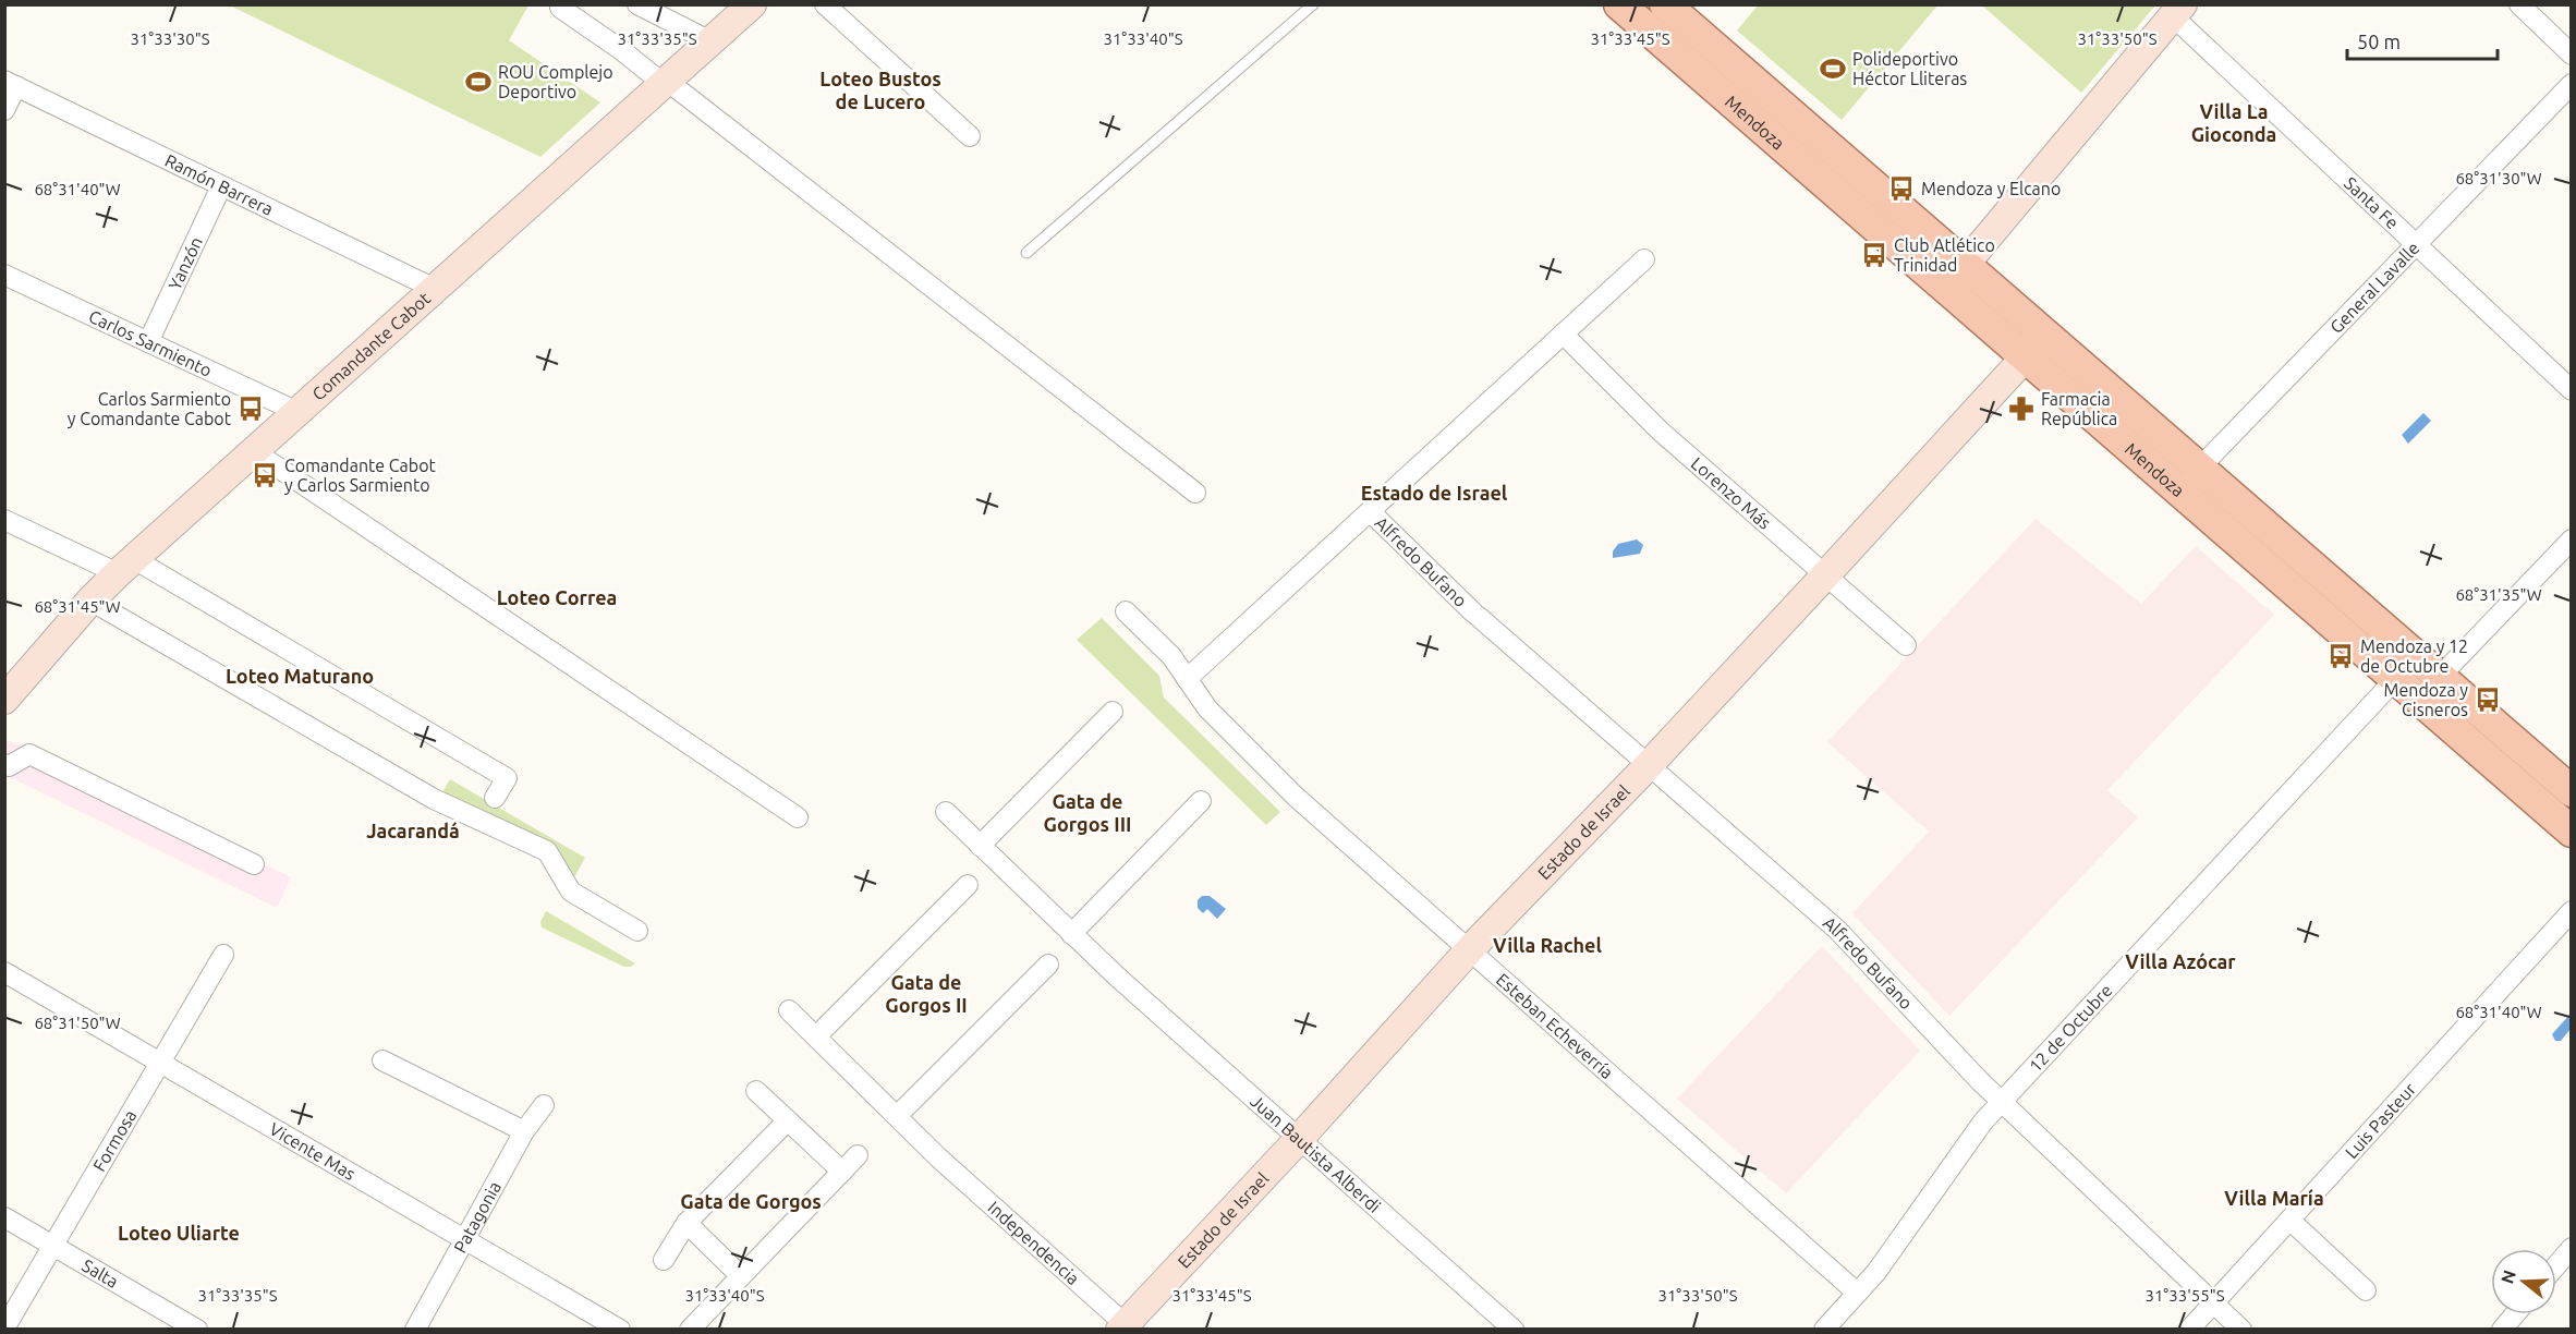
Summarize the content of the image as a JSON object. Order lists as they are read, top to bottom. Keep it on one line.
{"streets":{"main road":["Mendoza"],"street":["Ramón Barrera","Santa Fe","Yanzón","General Lavalle","Carlos Sarmiento","Comandante Cabot","Lorenzo Más","Alfredo Bufano","Estado de Israel","Esteban Echeverría","12 de Octubre","Luis Pasteur","Formosa","Vicente Mas","Juan Bautista Alberdi","Patagonia","Independencia","Salta"]},"crossings":[["Mendoza","General Lavalle"],["Mendoza","Estado de Israel"],["Mendoza","12 de Octubre"],["Ramón Barrera","Yanzón"],["Ramón Barrera","Comandante Cabot"],["Santa Fe","General Lavalle"],["Yanzón","Carlos Sarmiento"],["Carlos Sarmiento","Comandante Cabot"],["Lorenzo Más","Estado de Israel"],["Alfredo Bufano","Estado de Israel"],["Alfredo Bufano","12 de Octubre"],["Alfredo Bufano","Luis Pasteur"],["Estado de Israel","Esteban Echeverría"],["Estado de Israel","Juan Bautista Alberdi"],["Estado de Israel","Independencia"],["Esteban Echeverría","12 de Octubre"],["Formosa","Vicente Mas"],["Formosa","Salta"],["Vicente Mas","Patagonia"]],"districts":["Loteo Bustos de Lucero","Villa La Gioconda","Estado de Israel","Loteo Correa","Loteo Maturano","Gata de Gorgos III","Jacarandá","Villa Rachel","Villa Azócar","Gata de Gorgos II","Villa María","Gata de Gorgos","Loteo Uliarte"],"places":{"sports":["Polideportivo Héctor Lliteras","ROU Complejo Deportivo"],"bus stop":["Mendoza y Elcano","Club Atlético Trinidad","Carlos Sarmiento y Comandante Cabot","Comandante Cabot y Carlos Sarmiento","Mendoza y 12 de Octubre","Mendoza y Cisneros"],"pharmacy":["Farmacia República"]},"scale_bar":"50 m","north":"left","coordinates":["31°33'30\"S","31°33'35\"S","31°33'40\"S","31°33'45\"S","31°33'50\"S","68°31'30\"W","68°31'40\"W","68°31'35\"W","68°31'45\"W","68°31'50\"W","31°33'55\"S"]}
